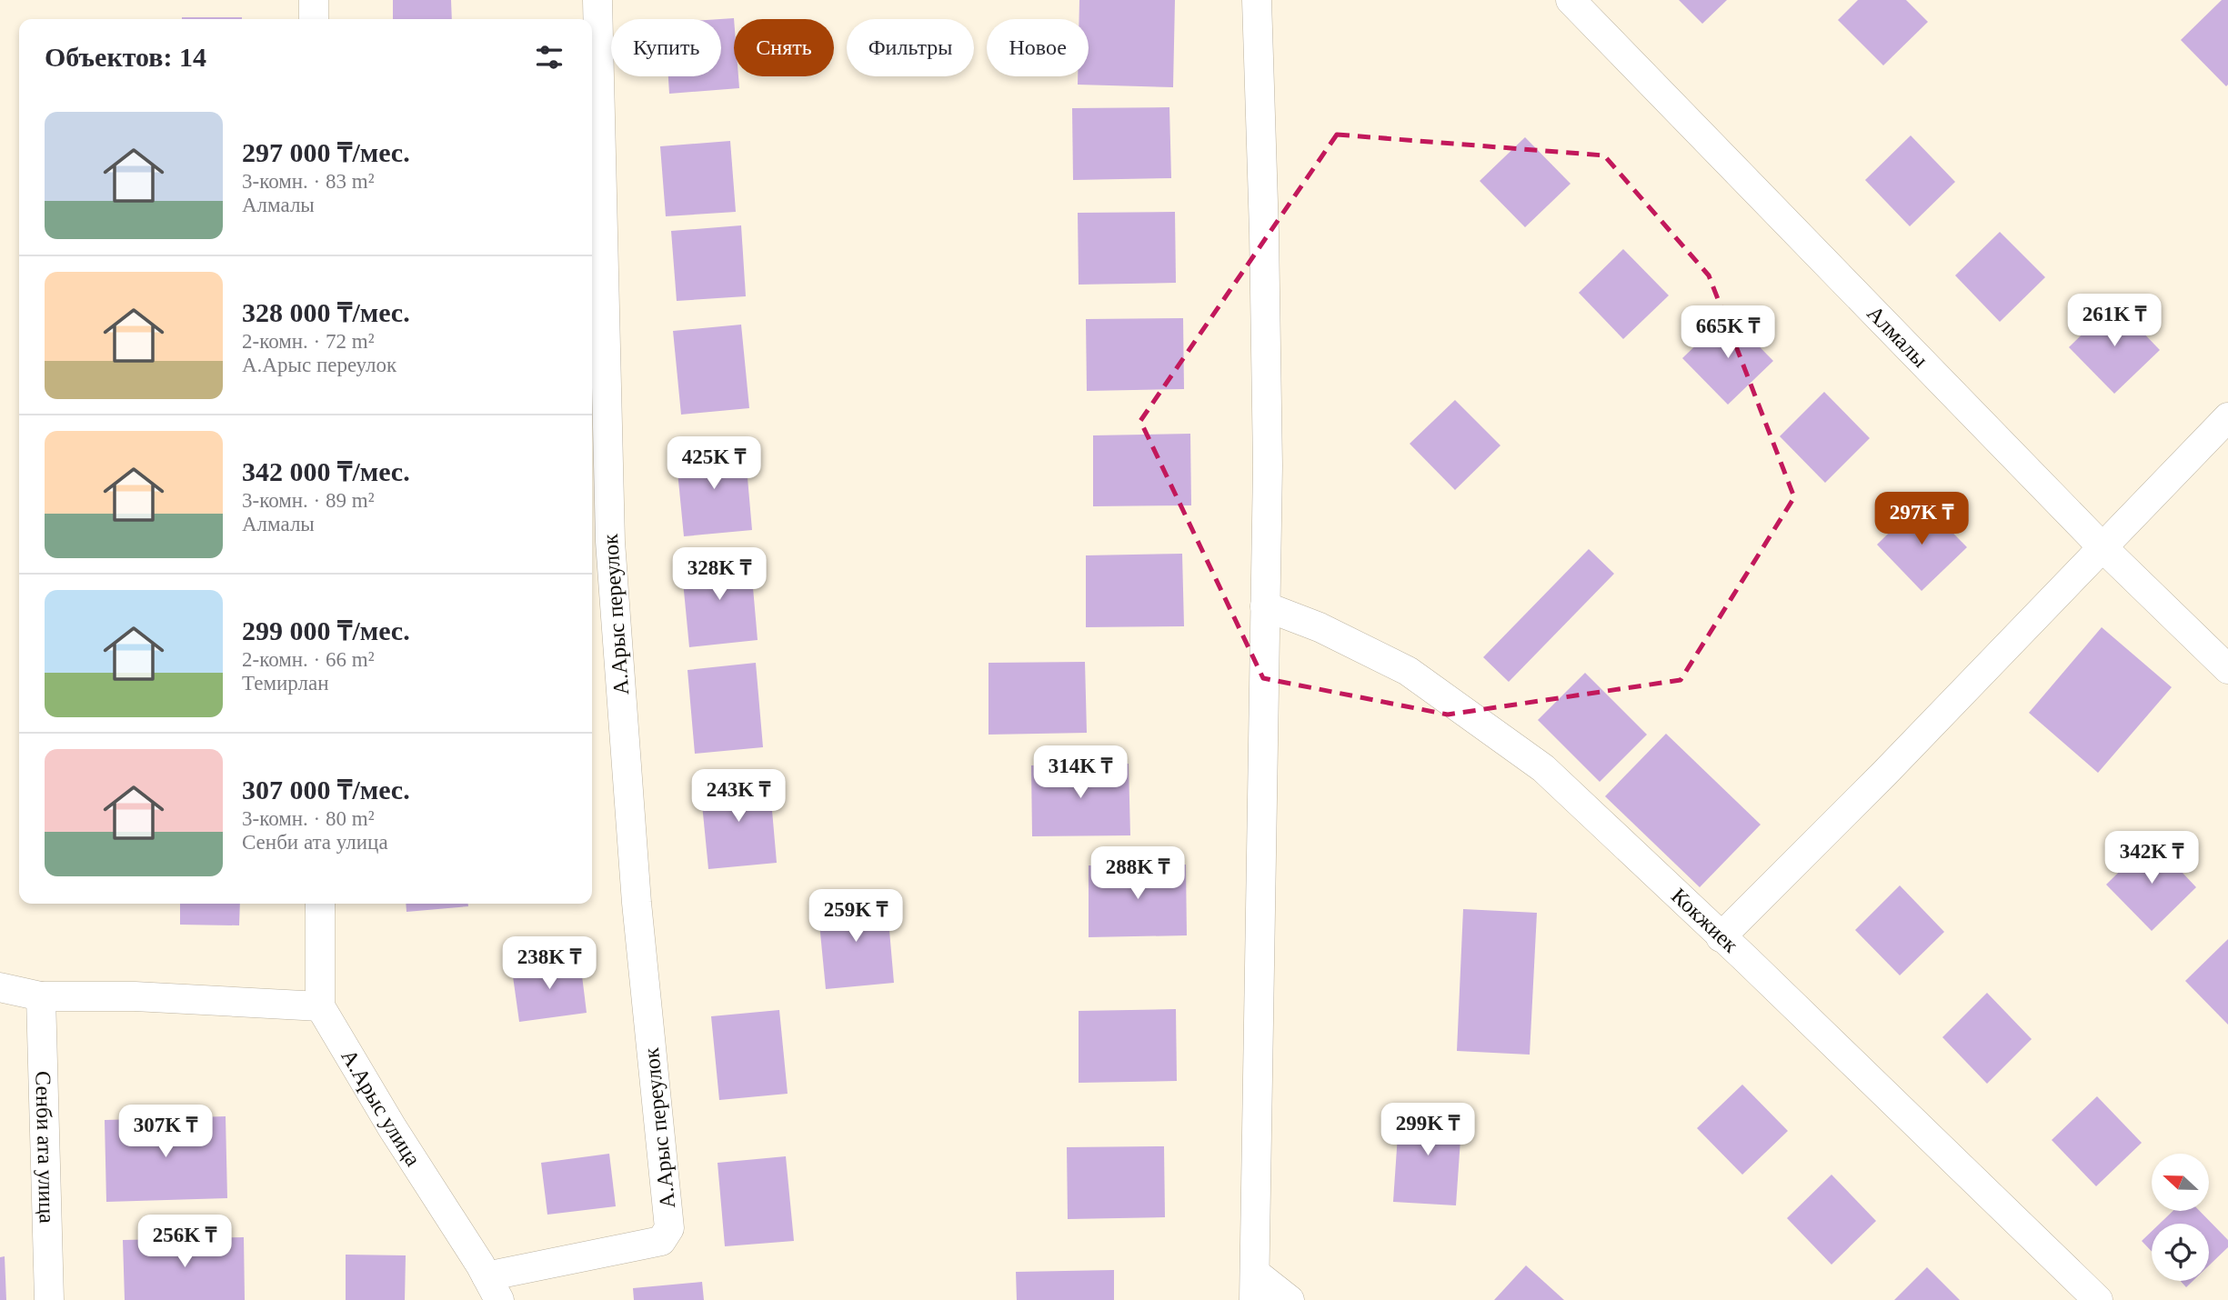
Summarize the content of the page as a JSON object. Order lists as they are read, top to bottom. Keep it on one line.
{"streets":{"street":["Алмалы","А.Арыс переулок","Кокжиек","А.Арыс улица","Сенби ата улица"]},"crossings":[["А.Арыс переулок","А.Арыс улица"]],"north":"left","page":{"chip":["Купить","Снять","Фильтры","Новое"],"heading":"Объектов: 14","list":[{"name":"297 000 ₸/мес.","note":"3-комн. · 83 m² · Алмалы"},{"name":"328 000 ₸/мес.","note":"2-комн. · 72 m² · А.Арыс переулок"},{"name":"342 000 ₸/мес.","note":"3-комн. · 89 m² · Алмалы"},{"name":"299 000 ₸/мес.","note":"2-комн. · 66 m² · Темирлан"},{"name":"307 000 ₸/мес.","note":"3-комн. · 80 m² · Сенби ата улица"}],"price":["261K ₸","665K ₸","425K ₸","297K ₸","328K ₸","314K ₸","243K ₸","342K ₸","288K ₸","259K ₸","238K ₸","299K ₸","307K ₸","256K ₸"]}}
